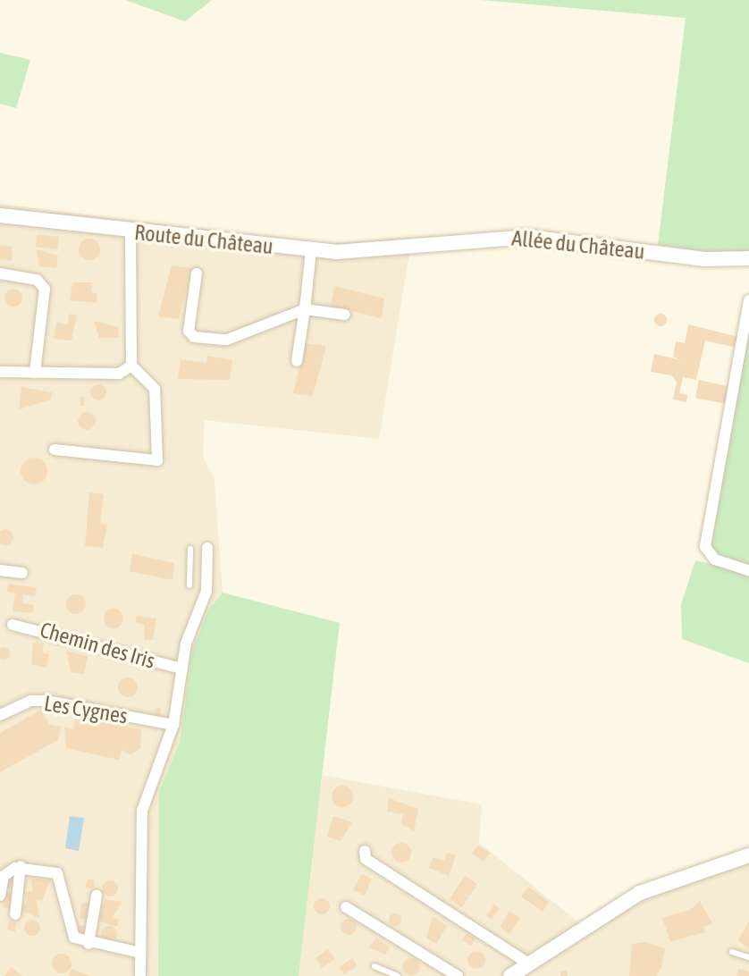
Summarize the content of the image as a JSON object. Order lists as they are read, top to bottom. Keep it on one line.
{"streets":{"street":["Route du Château","Allée du Château","Chemin des Iris","Les Cygnes"]},"crossings":[["Route du Château","Allée du Château"]]}
